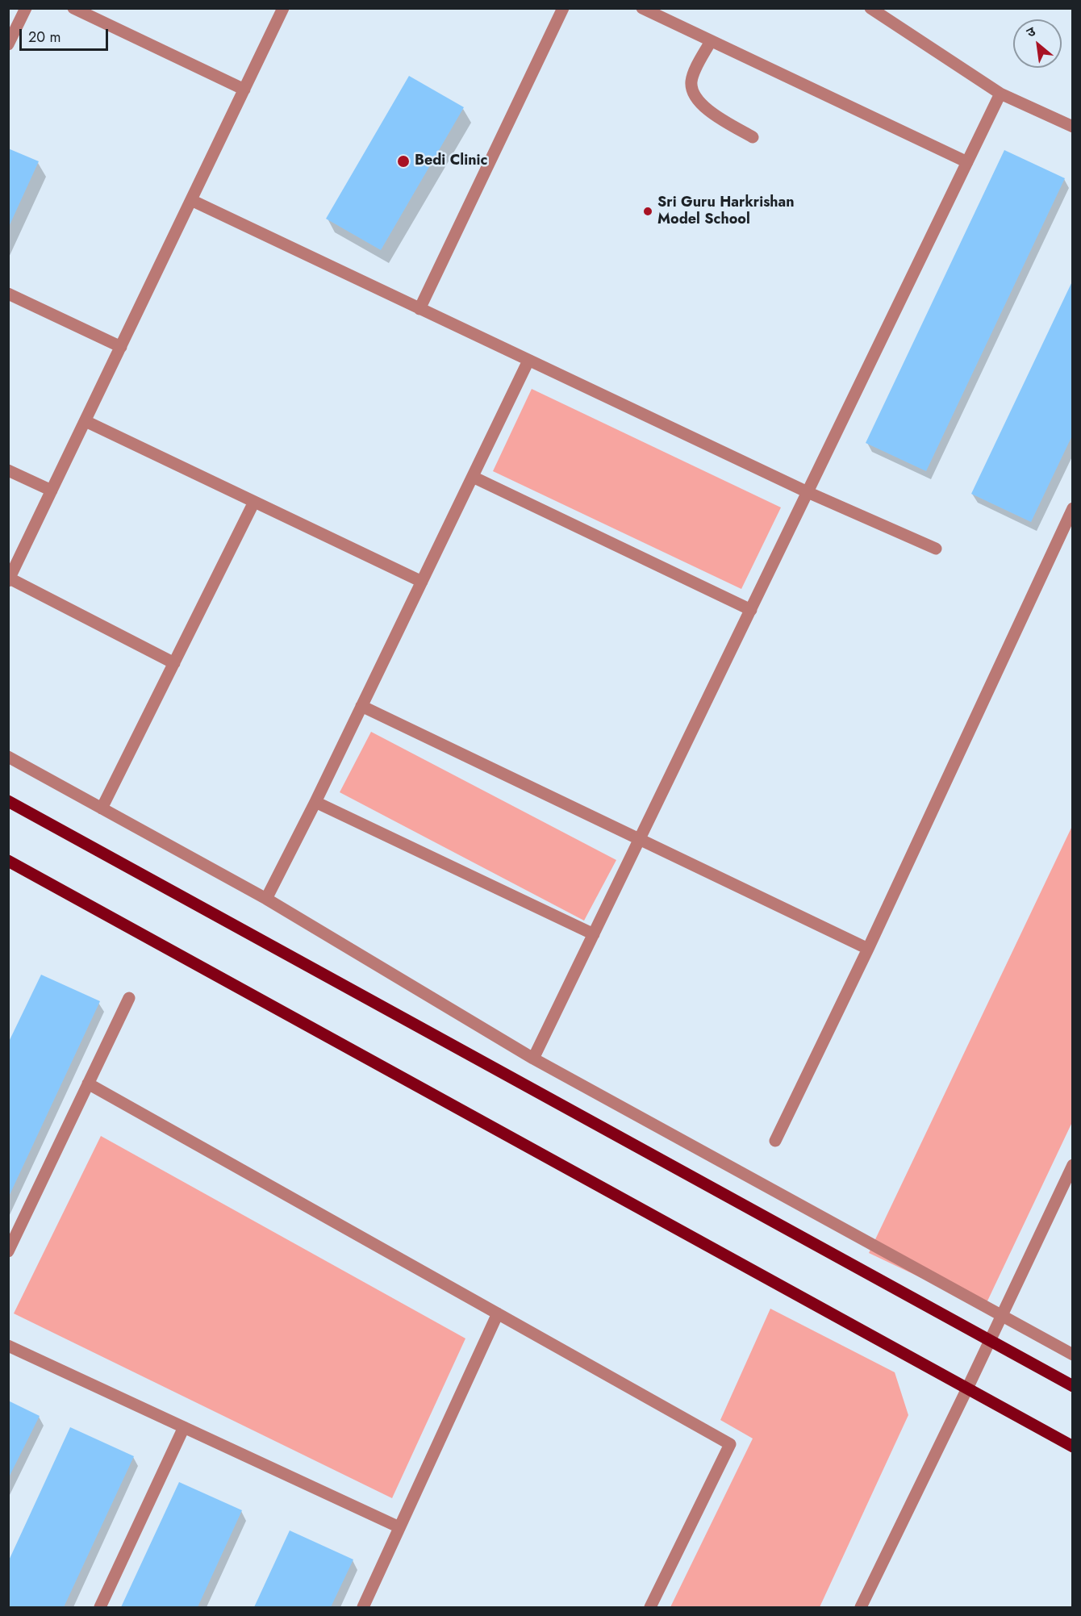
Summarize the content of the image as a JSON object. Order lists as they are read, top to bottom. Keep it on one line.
{"places":["Bedi Clinic","Sri Guru Harkrishan Model School"],"scale_bar":"20 m","north":"top left"}
